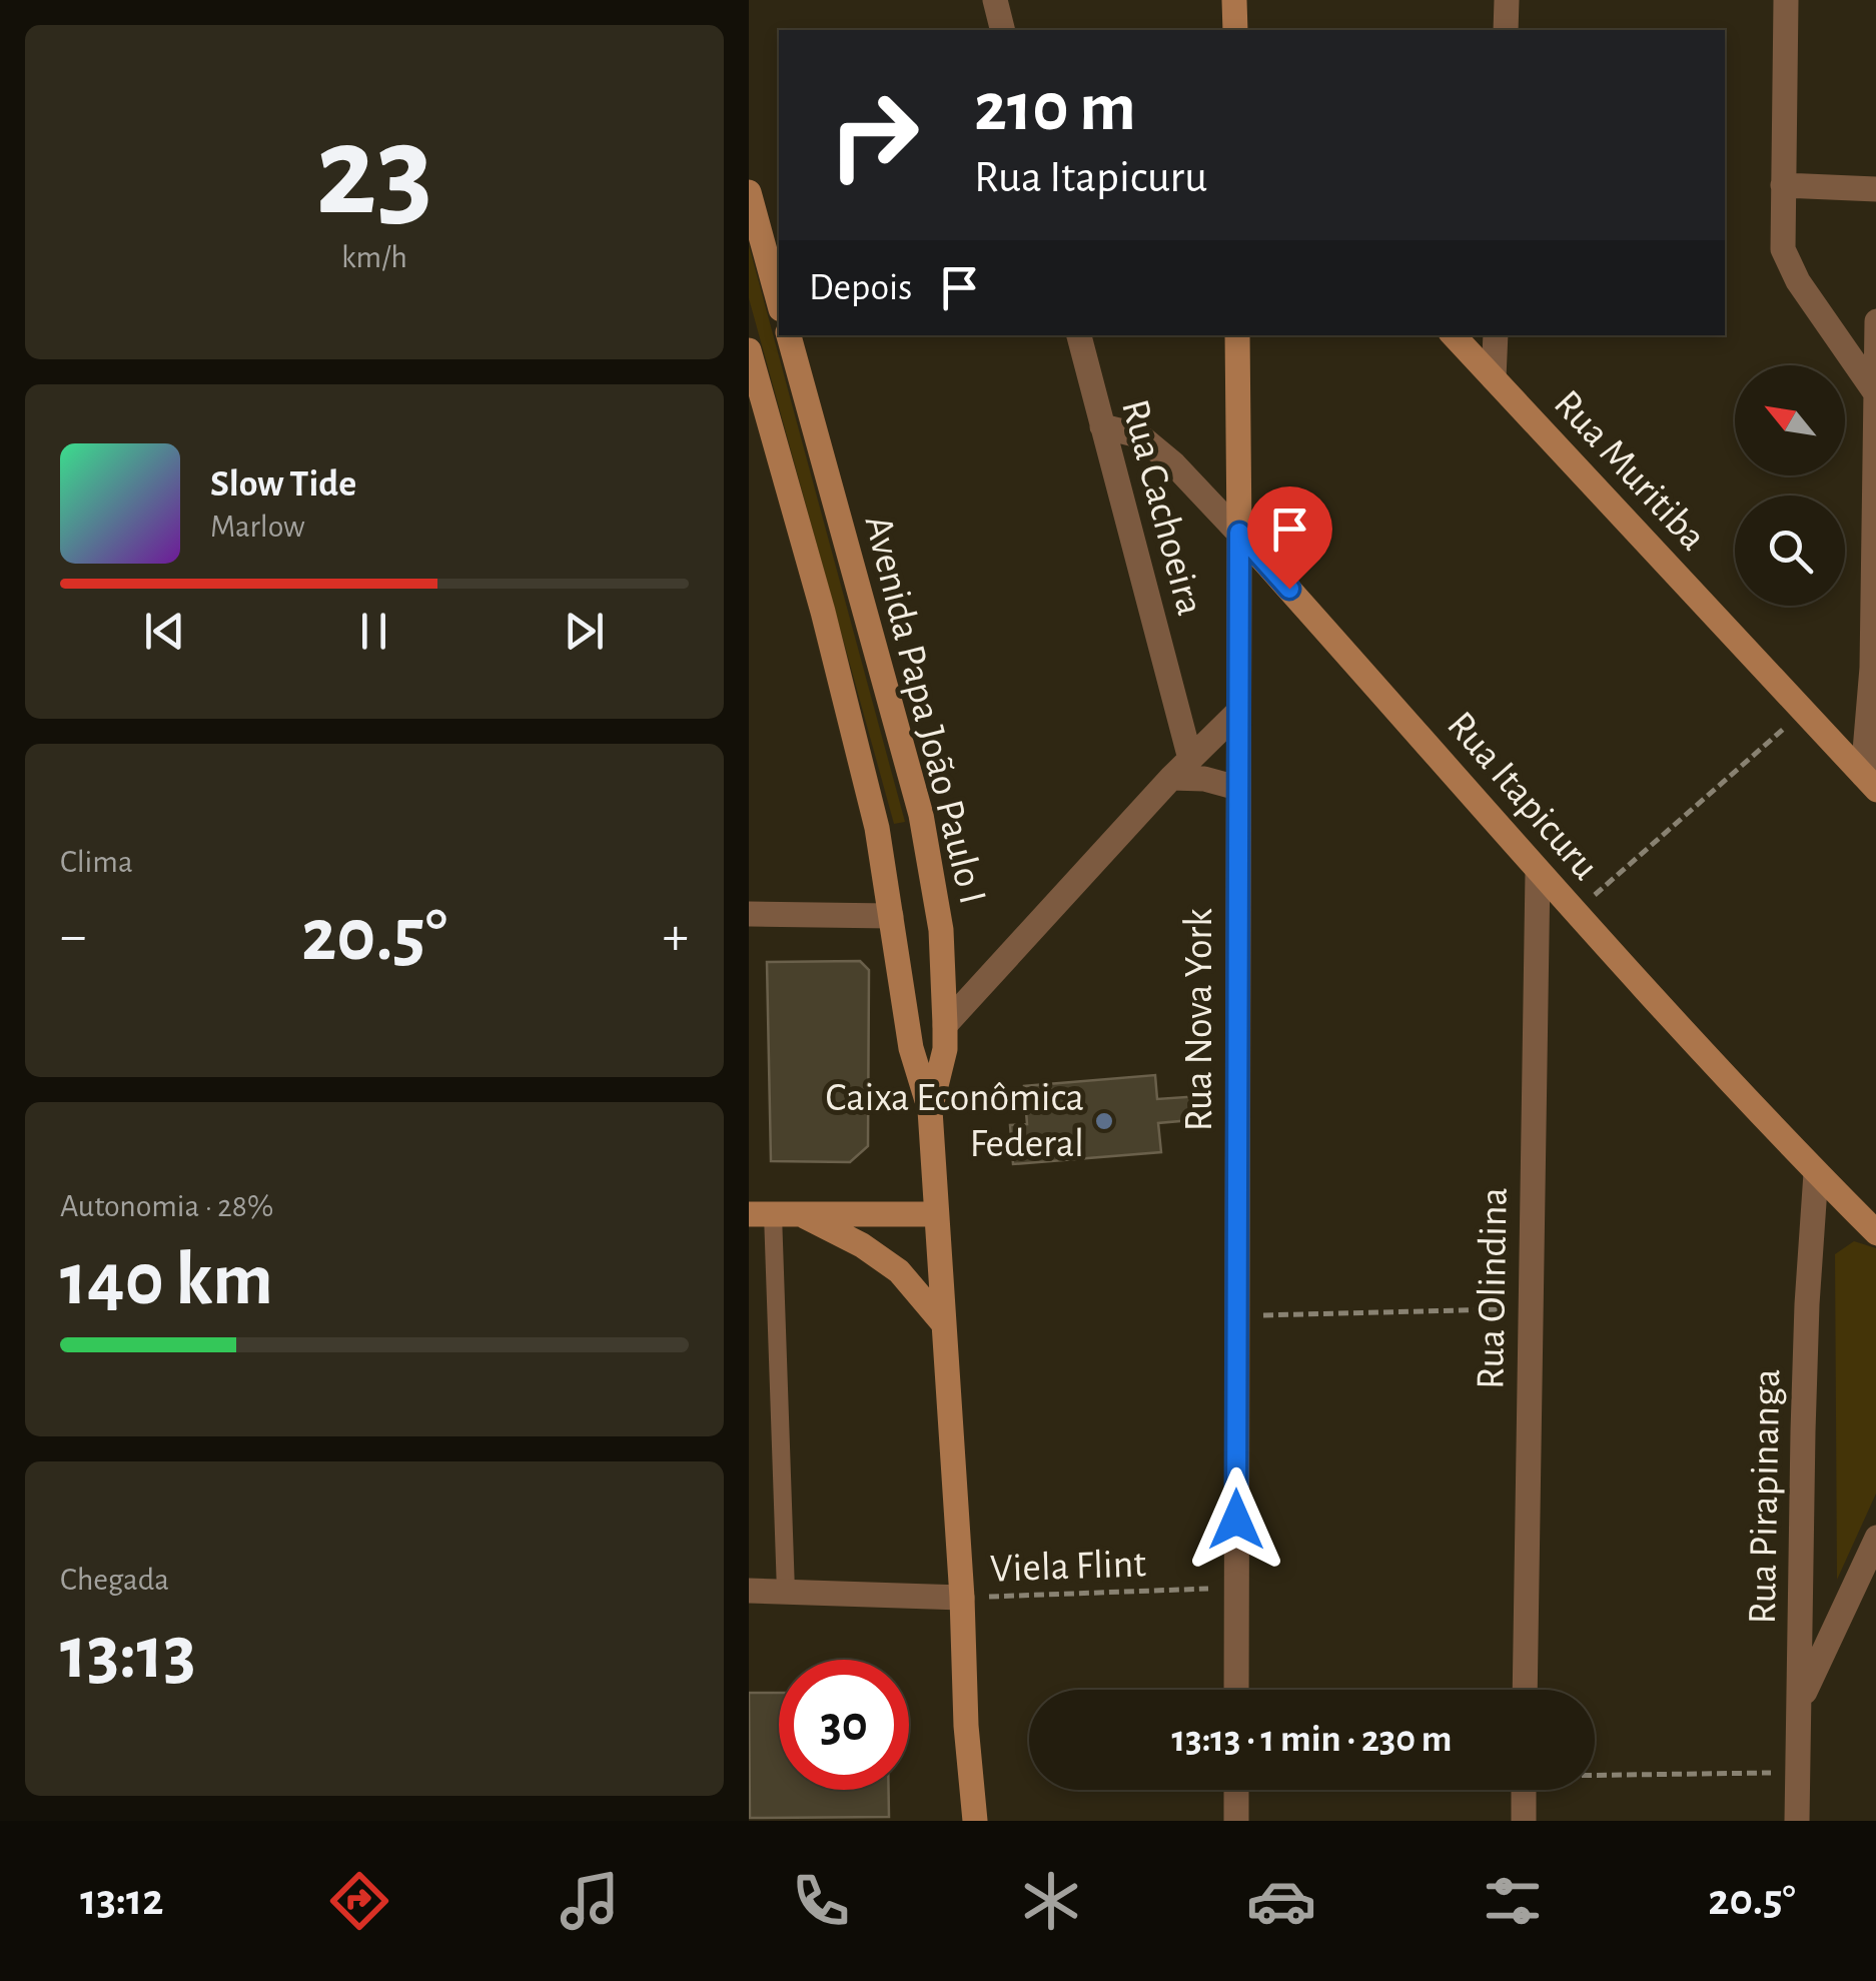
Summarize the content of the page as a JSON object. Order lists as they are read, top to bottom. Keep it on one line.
{"streets":{"main road":["Rua Muritiba","Avenida Papa João Paulo I","Rua Itapicuru","Rua Nova York"],"street":["Rua Cachoeira","Rua Olindina","Rua Pirapinanga"],"path":["Viela Flint"]},"crossings":[["Rua Cachoeira","Rua Itapicuru"],["Avenida Papa João Paulo I","Viela Flint"],["Rua Itapicuru","Rua Nova York"],["Rua Itapicuru","Rua Olindina"],["Rua Itapicuru","Rua Pirapinanga"],["Rua Nova York","Viela Flint"]],"places":["Caixa Econômica Federal"],"north":"top left","page":{"tile":[["23","km/h"],"Clima",["Autonomia · 28%","140 km"],["Chegada","13:13"]],"turn":["210 m","Rua Itapicuru"],"then":"Depois","song":["Slow Tide","Marlow"],"heat":["−","20.5°","+"],"limit":"30","trip":"13:13 · 1 min · 230 m","tabs":["13:12","20.5°"]}}
